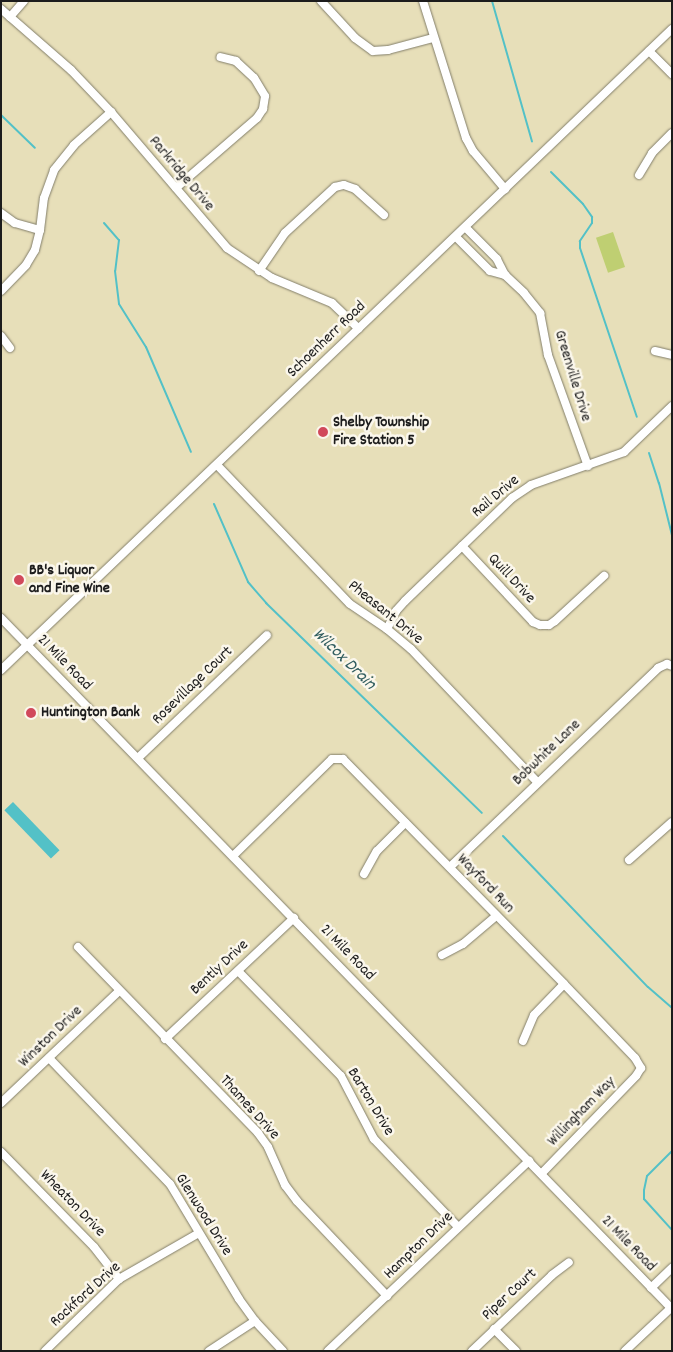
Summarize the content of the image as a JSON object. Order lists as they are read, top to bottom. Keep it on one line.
{"streets":{"street":["Parkridge Drive","Schoenherr Road","Greenville Drive","Rail Drive","Quill Drive","Pheasant Drive","21 Mile Road","Rosevillage Court","Bobwhite Lane","Wayford Run","Bently Drive","Winston Drive","Barton Drive","Thames Drive","Willingham Way","Wheaton Drive","Glenwood Drive","Hampton Drive","Rockford Drive","Piper Court"]},"crossings":[["Parkridge Drive","Schoenherr Road"],["Schoenherr Road","Greenville Drive"],["Schoenherr Road","Pheasant Drive"],["Schoenherr Road","21 Mile Road"],["Greenville Drive","Rail Drive"],["Rail Drive","Quill Drive"],["Rail Drive","Pheasant Drive"],["Pheasant Drive","Bobwhite Lane"],["21 Mile Road","Rosevillage Court"],["21 Mile Road","Wayford Run"],["21 Mile Road","Bently Drive"],["21 Mile Road","Willingham Way"],["21 Mile Road","Hampton Drive"],["Bobwhite Lane","Wayford Run"],["Wayford Run","Willingham Way"],["Bently Drive","Barton Drive"],["Bently Drive","Thames Drive"],["Winston Drive","Thames Drive"],["Winston Drive","Glenwood Drive"],["Barton Drive","Hampton Drive"],["Thames Drive","Hampton Drive"],["Wheaton Drive","Rockford Drive"],["Glenwood Drive","Rockford Drive"]],"water":["Wilcox Drain"],"places":["Shelby Township Fire Station 5","BB's Liquor and Fine Wine","Huntington Bank"]}
